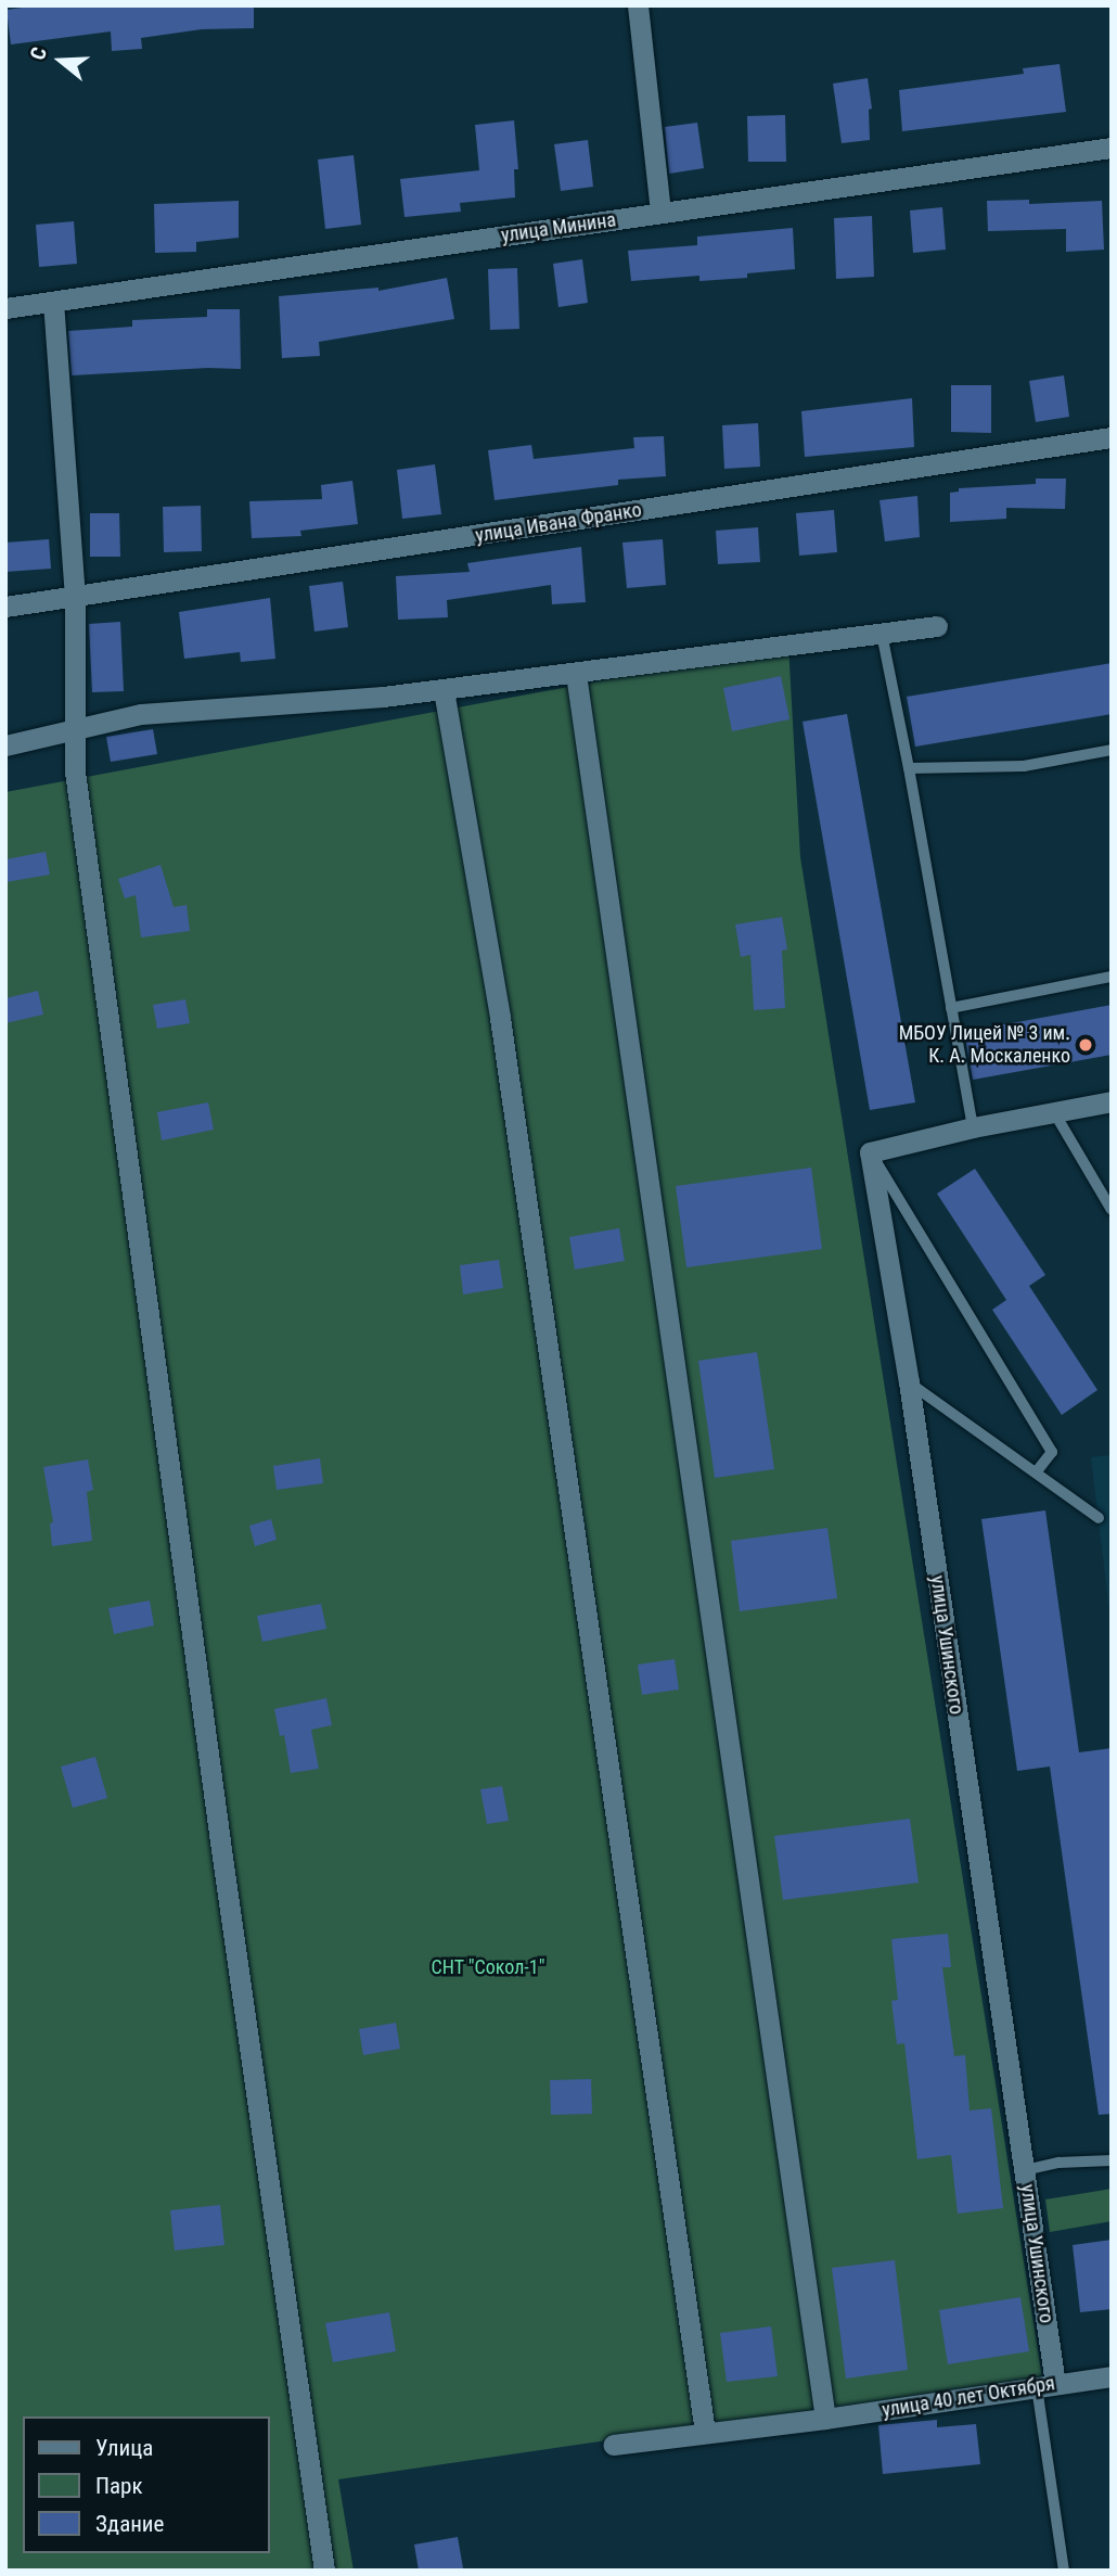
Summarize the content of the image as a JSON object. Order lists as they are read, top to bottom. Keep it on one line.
{"streets":{"street":["улица Минина","улица Ивана Франко","улица Ушинского","улица 40 лет Октября"]},"crossings":[["улица Ушинского","улица 40 лет Октября"]],"parks":["СНТ \"Сокол-1\""],"places":["МБОУ Лицей № 3 им. К. А. Москаленко"],"legend":["Улица","Парк","Здание"],"north":"left"}
